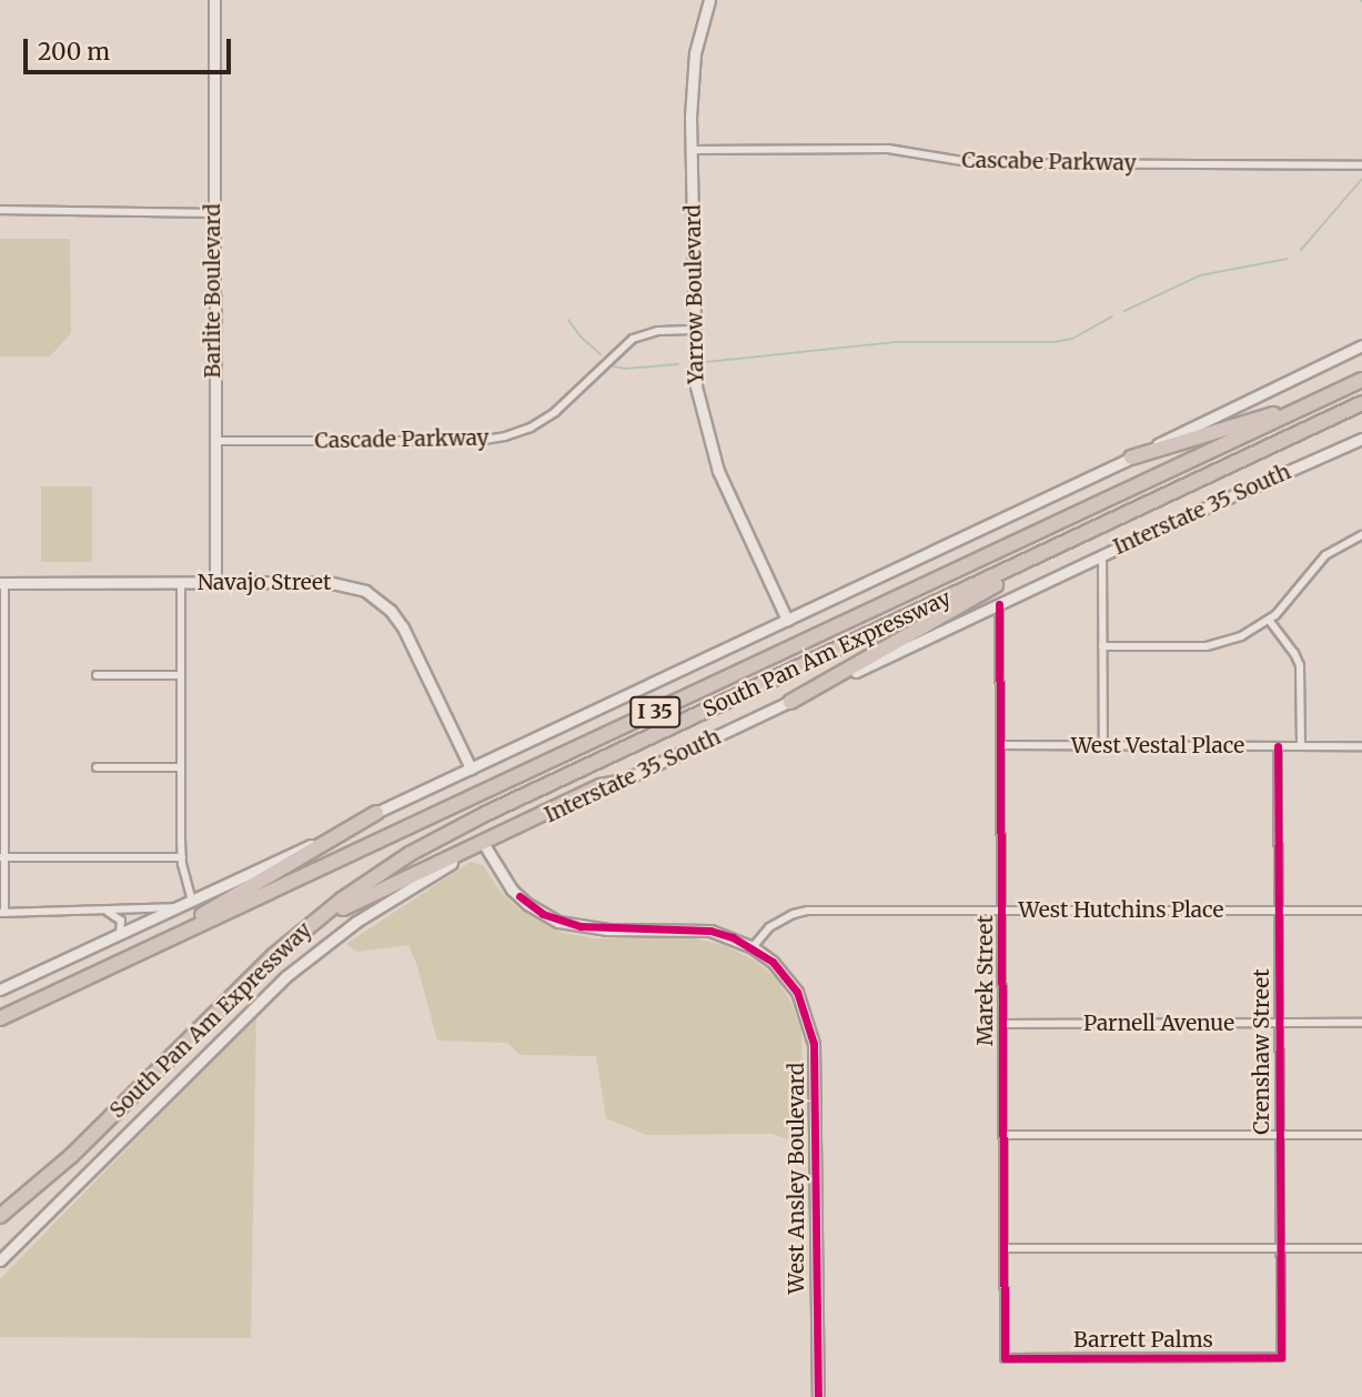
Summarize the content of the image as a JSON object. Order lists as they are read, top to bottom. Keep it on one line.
{"streets":{"highway":["South Pan Am Expressway","I 35"],"main road":["Barlite Boulevard","Yarrow Boulevard","Interstate 35 South","Navajo Street","West Ansley Boulevard"],"street":["Cascabe Parkway","Cascade Parkway","West Vestal Place","West Hutchins Place","Marek Street","Parnell Avenue","Crenshaw Street","Barrett Palms"]},"crossings":[["Cascabe Parkway","Yarrow Boulevard"],["Barlite Boulevard","Cascade Parkway"],["Barlite Boulevard","Navajo Street"],["Yarrow Boulevard","Cascade Parkway"],["Interstate 35 South","Marek Street"],["Interstate 35 South","West Ansley Boulevard"],["West Vestal Place","Marek Street"],["West Vestal Place","Crenshaw Street"],["West Hutchins Place","Marek Street"],["West Hutchins Place","Crenshaw Street"],["West Hutchins Place","West Ansley Boulevard"],["Marek Street","Parnell Avenue"],["Marek Street","Barrett Palms"],["Parnell Avenue","Crenshaw Street"],["Crenshaw Street","Barrett Palms"]],"scale_bar":"200 m"}
